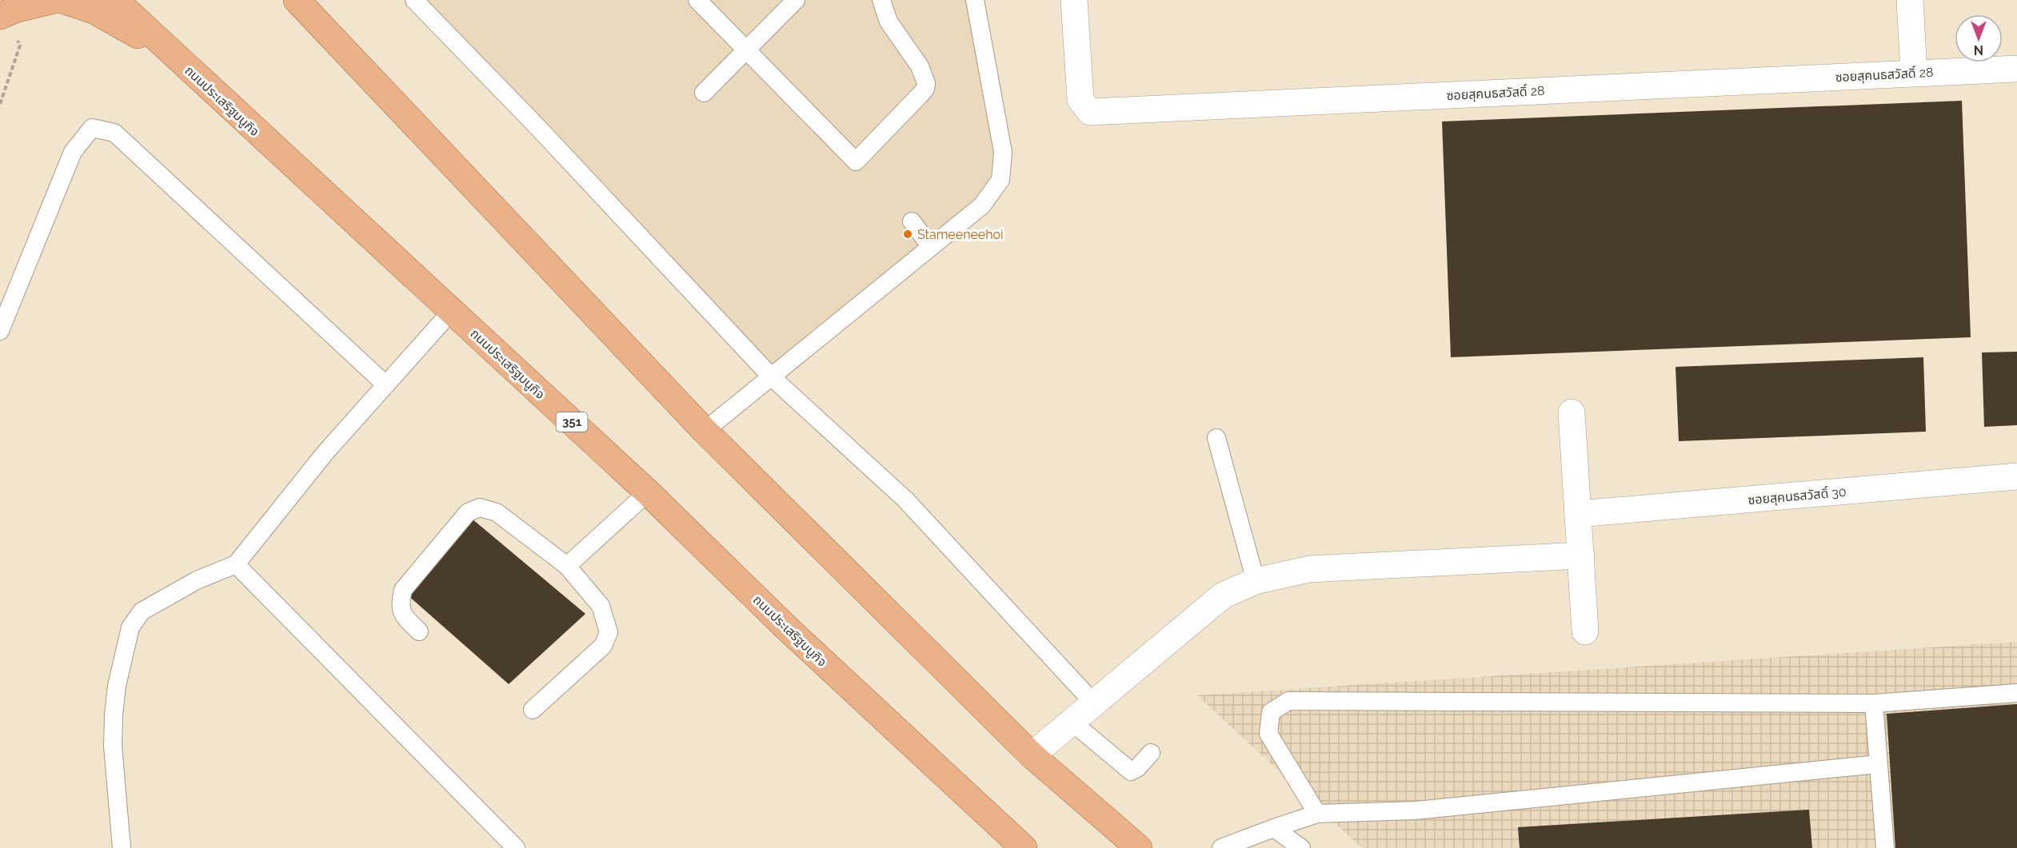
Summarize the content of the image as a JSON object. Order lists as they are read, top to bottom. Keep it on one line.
{"streets":{"main road":["ถนนประเสริฐมนูกิจ","351"],"street":["ซอยสุคนธสวัสดิ์ 28","ซอยสุคนธสวัสดิ์ 30"]},"places":["Stameeneehoi"],"north":"bottom"}
